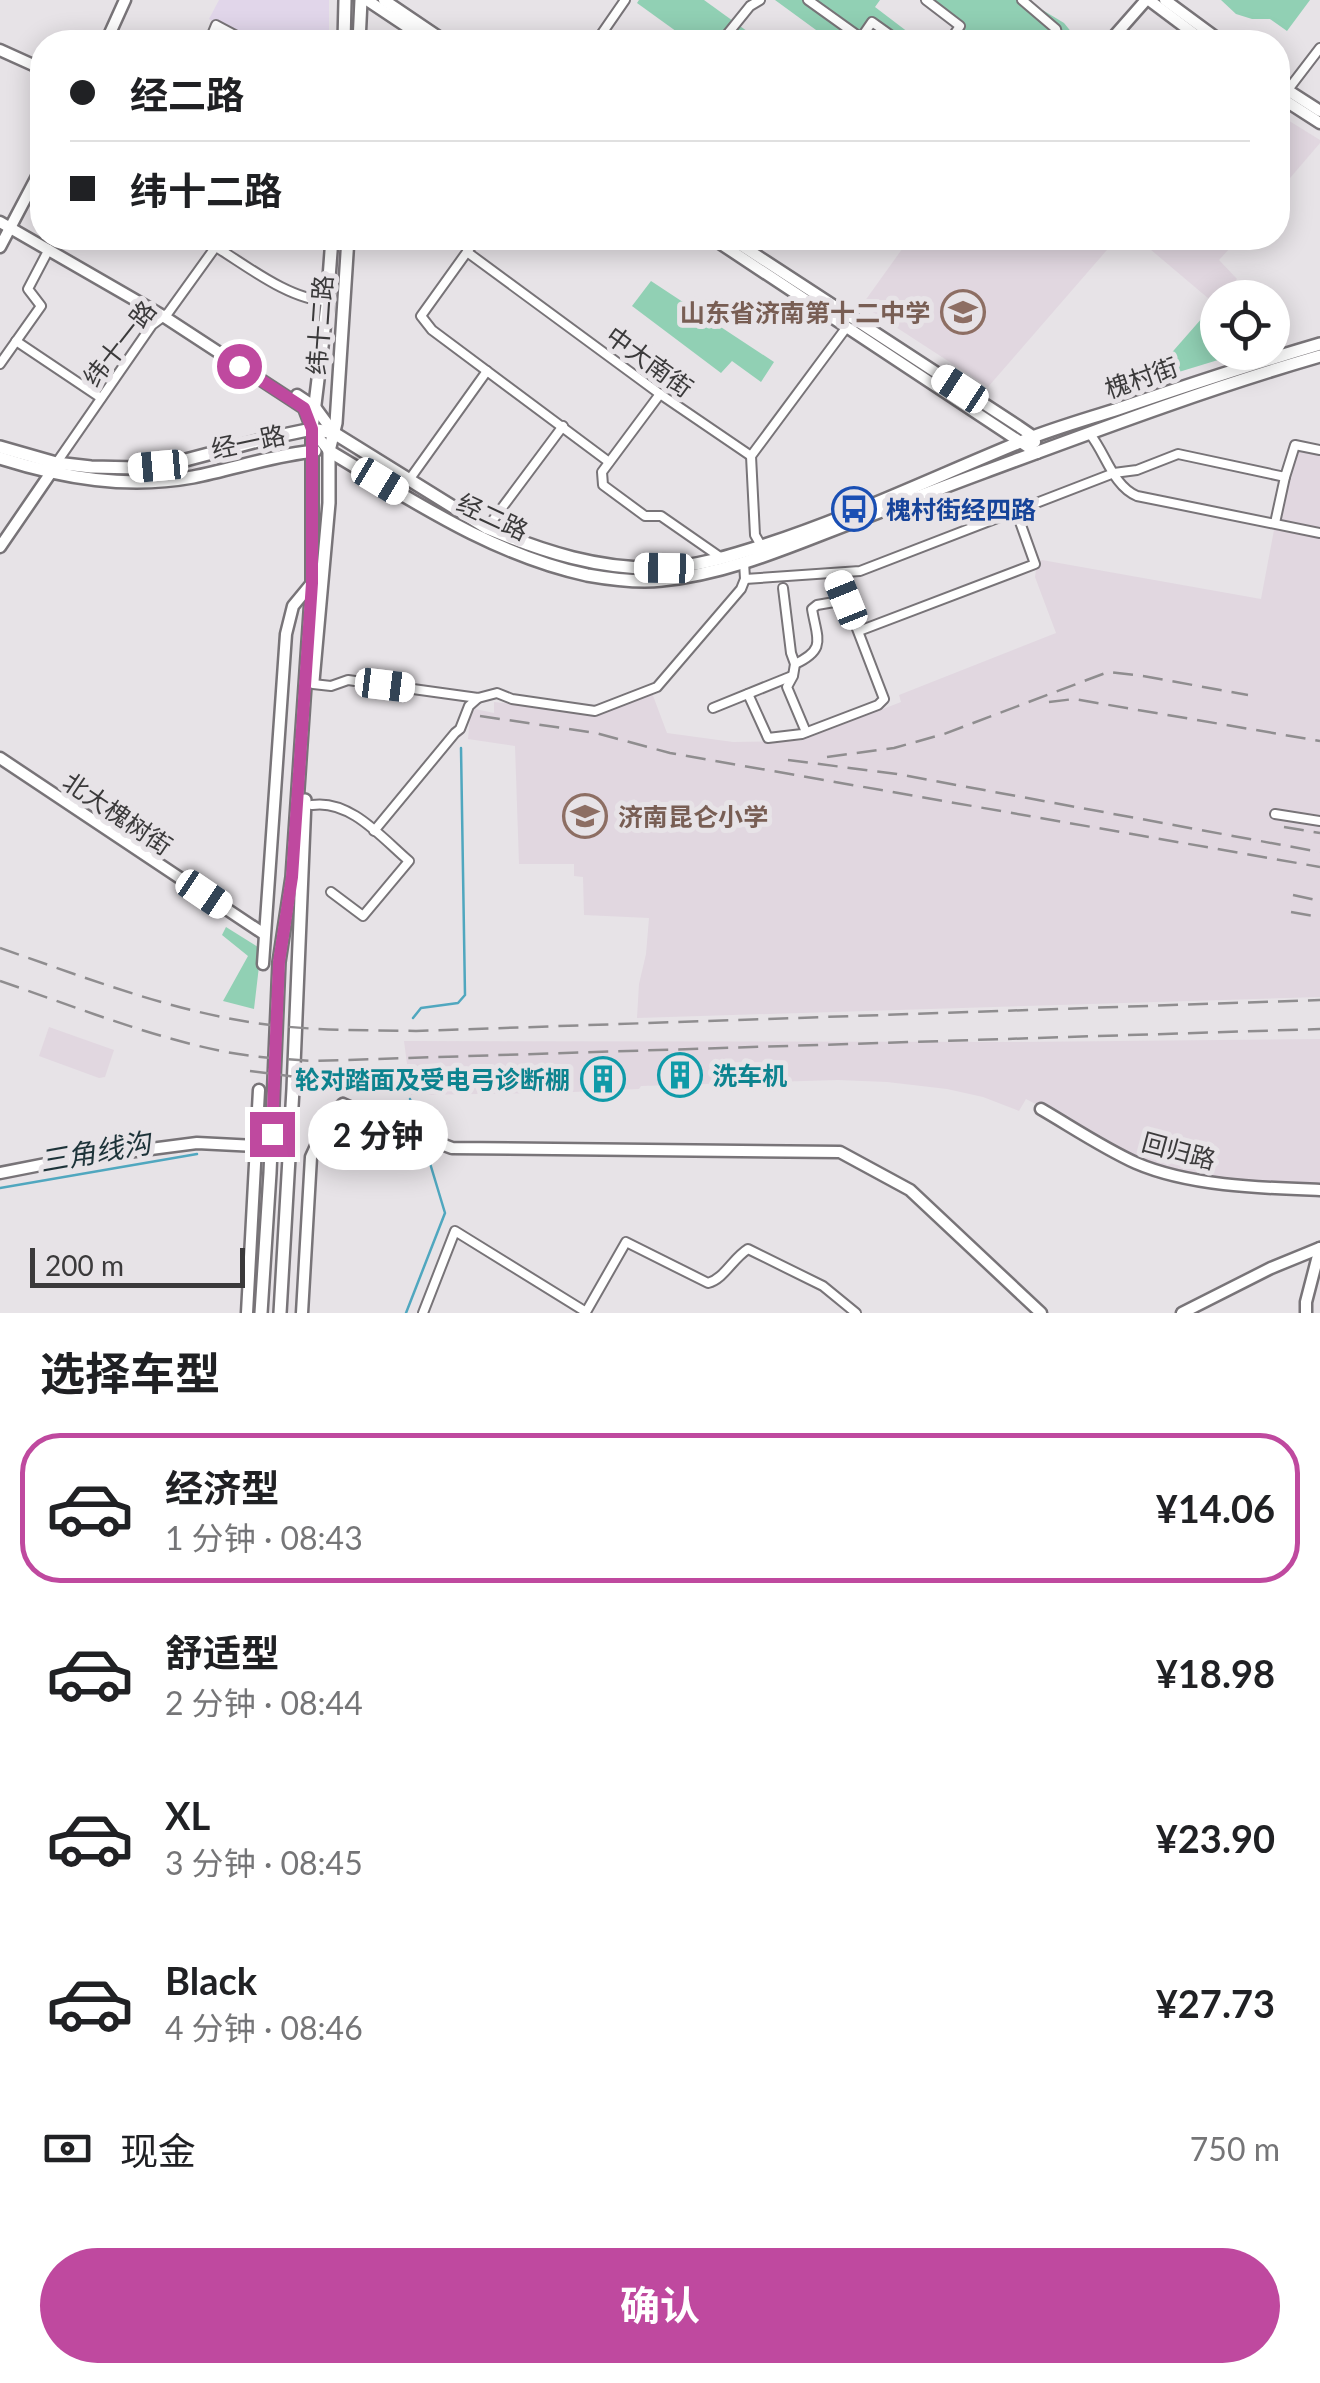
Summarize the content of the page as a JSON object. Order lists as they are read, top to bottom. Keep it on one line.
{"streets":{"main road":["纬十二路","槐村街","经一路","经二路"],"street":["纬十一路","中大南街","北大槐树街","回归路"]},"crossings":[["纬十二路","经一路"],["纬十二路","经二路"],["纬十一路","经一路"],["纬十一路","经二路"],["槐村街","经二路"],["经一路","经二路"]],"water":["三角线沟"],"places":{"school or university":["山东省济南第十二中学","济南昆仑小学"],"bus stop":["槐村街经四路"],"building":["洗车机","轮对踏面及受电弓诊断棚"]},"scale_bar":"200 m","page":{"banner":["经二路","纬十二路"],"bubble":"2 分钟","scale":"200 m","heading":"选择车型","list":[{"name":"经济型","note":"1 分钟 · 08:43","value":"¥14.06"},{"name":"舒适型","note":"2 分钟 · 08:44","value":"¥18.98"},{"name":"XL","note":"3 分钟 · 08:45","value":"¥23.90"},{"name":"Black","note":"4 分钟 · 08:46","value":"¥27.73"}],"pay":["现金","750 m"],"buttons":"确认"}}
